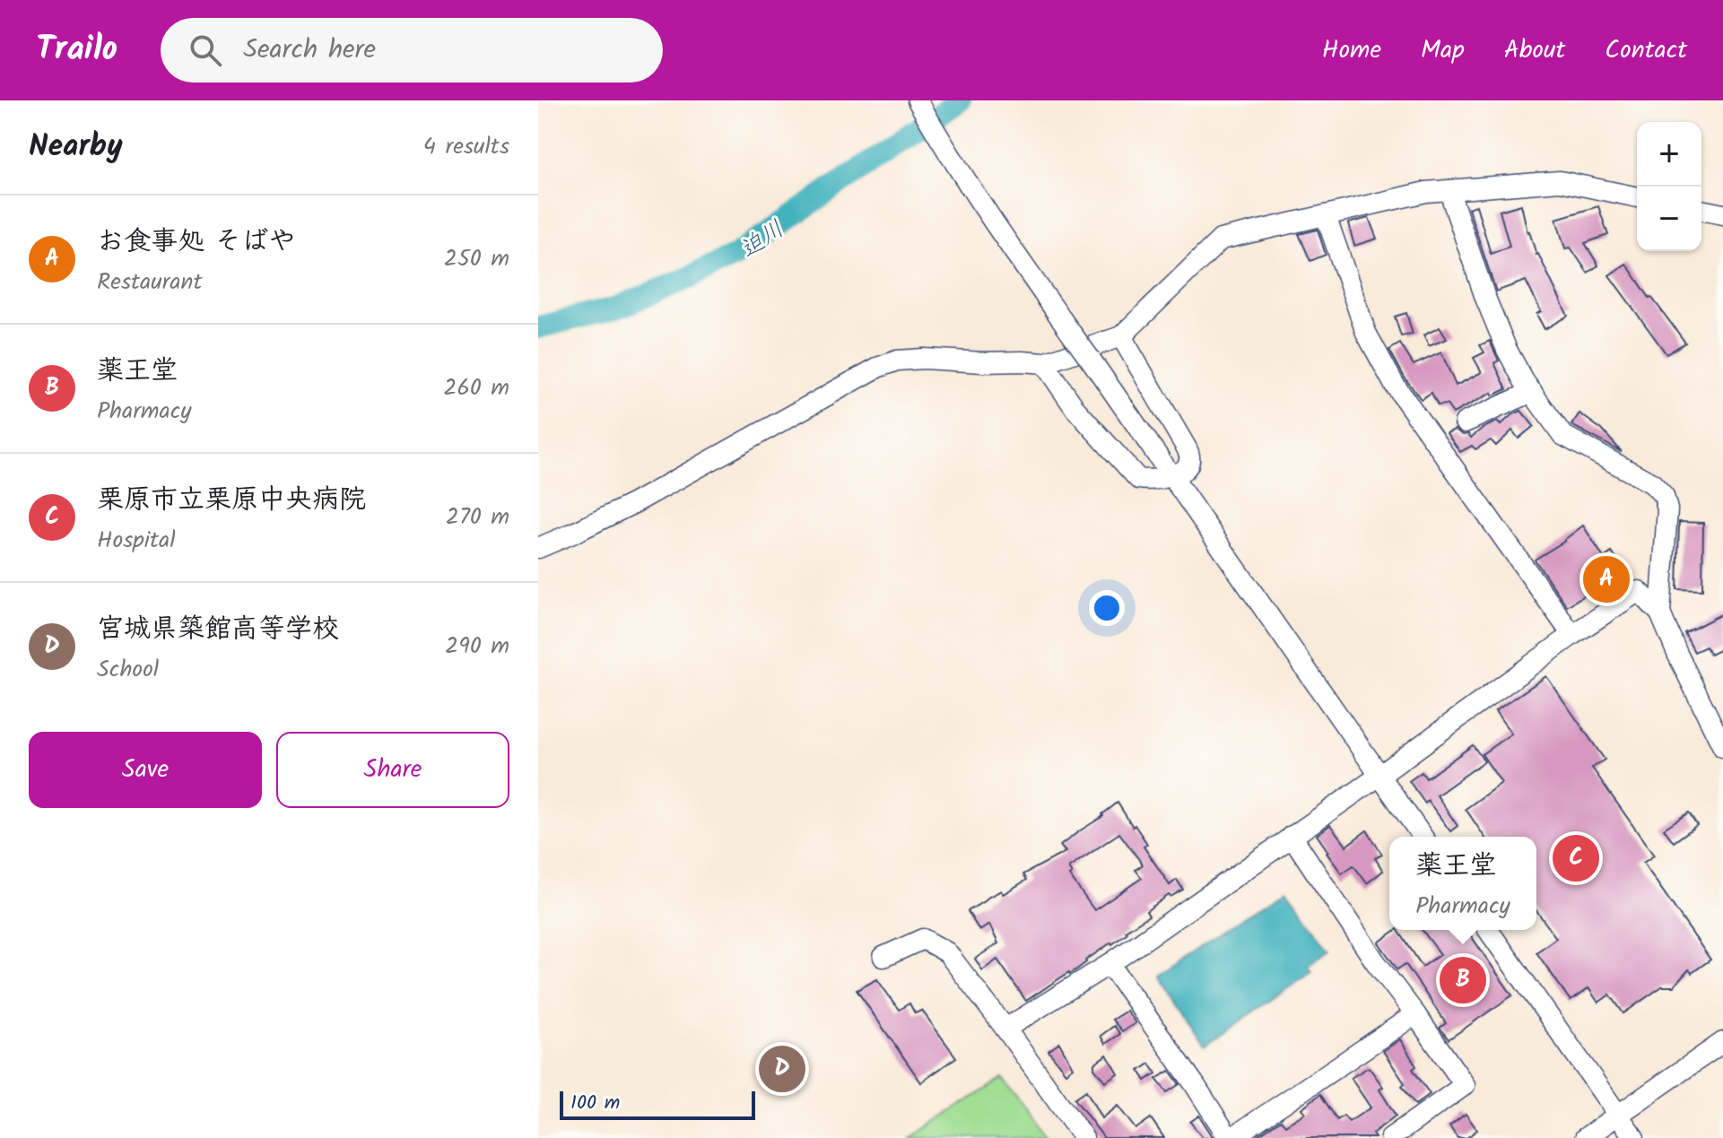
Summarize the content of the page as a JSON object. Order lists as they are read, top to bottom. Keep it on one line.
{"water":["迫川"],"scale_bar":"100 m","page":{"header":"Trailo","search":"Search here","nav":["Home","Map","About","Contact"],"heading":["Nearby","4 results"],"map_buttons":["+","−"],"list":[{"mark":"A","name":"お食事処 そばや","note":"Restaurant","value":"250 m"},{"mark":"B","name":"薬王堂","note":"Pharmacy","value":"260 m"},{"mark":"C","name":"栗原市立栗原中央病院","note":"Hospital","value":"270 m"},{"mark":"D","name":"宮城県築館高等学校","note":"School","value":"290 m"}],"pins":["A","C","B","D"],"buttons":["Save","Share"],"popup":["薬王堂","Pharmacy"],"scale":"100 m"}}
